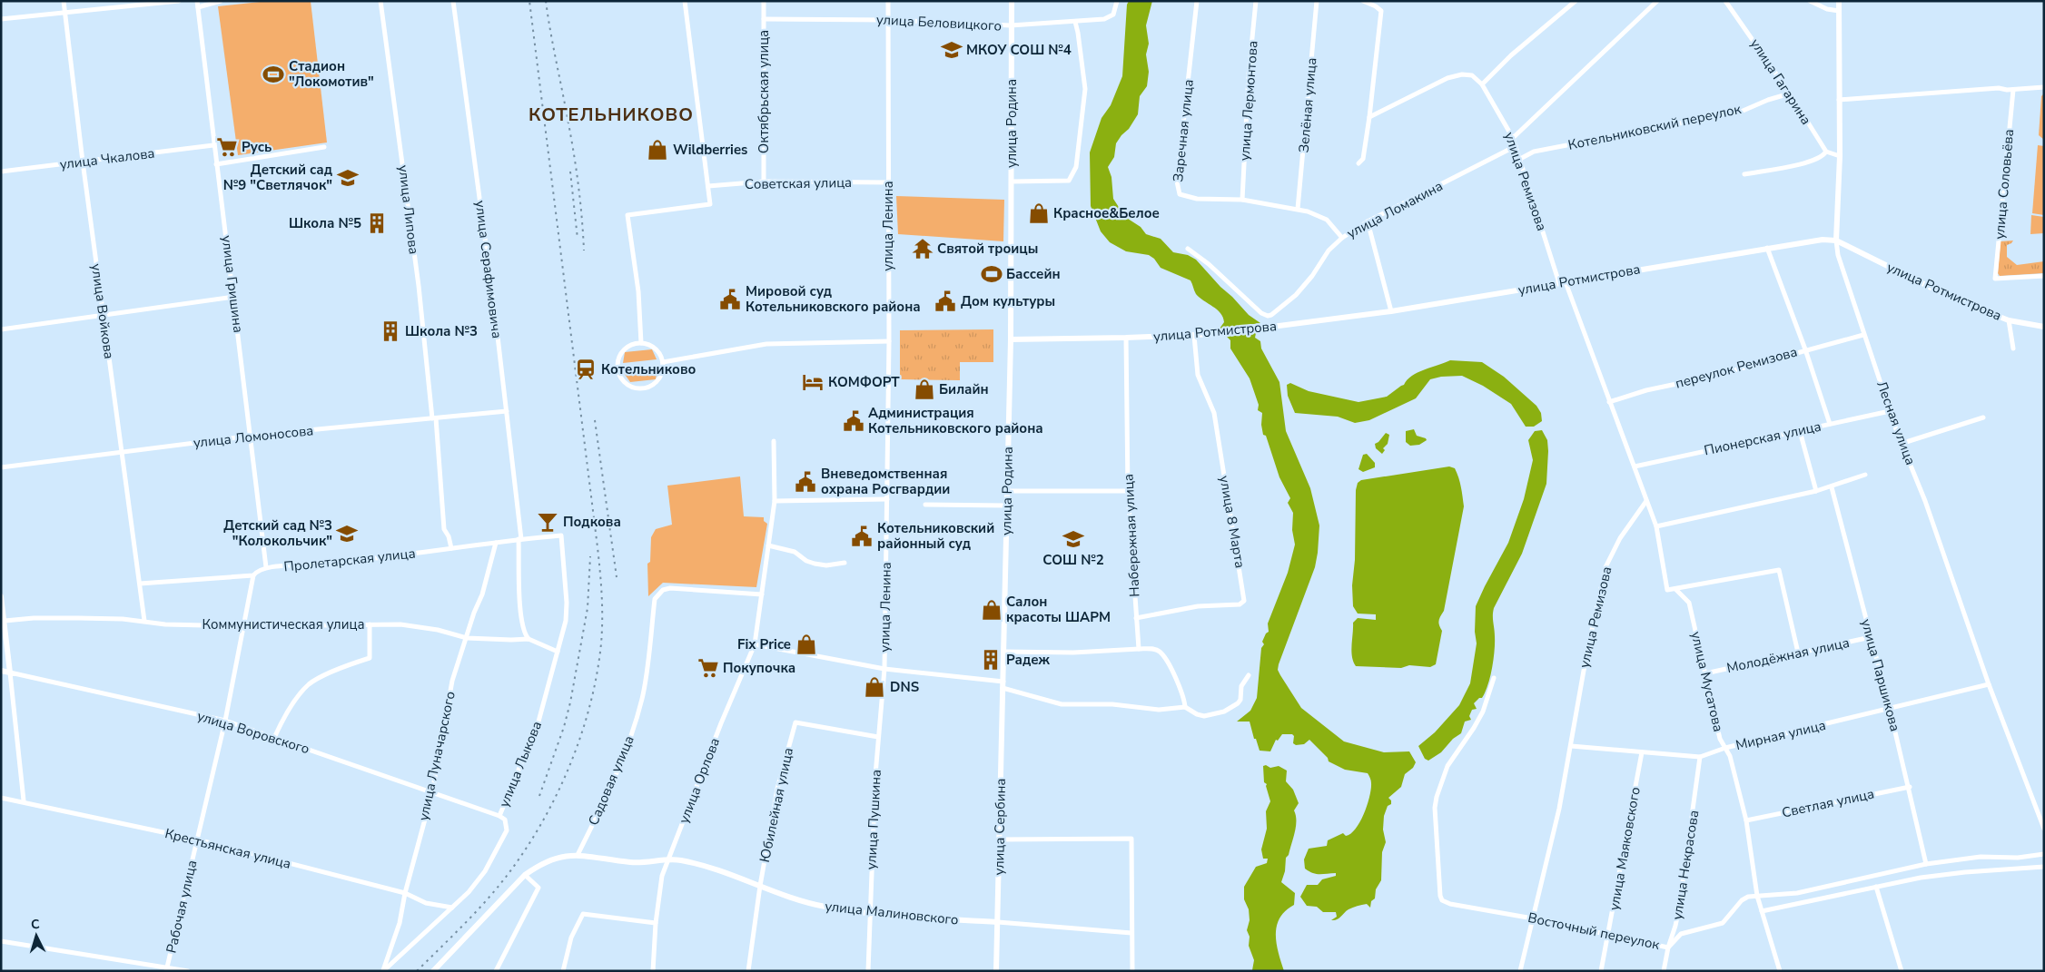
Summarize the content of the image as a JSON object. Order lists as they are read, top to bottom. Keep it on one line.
{"streets":{"street":["улица Беловицкого","улица Гагарина","Октябрьская улица","улица Лермонтова","Зелёная улица","улица Родина","Котельниковский переулок","Заречная улица","улица Чкалова","улица Ремизова","Советская улица","улица Соловьёва","улица Липова","улица Ломакина","улица Ленина","улица Серафимовича","улица Ротмистрова","улица Гришина","улица Войкова","переулок Ремизова","Лесная улица","улица Ломоносова","Пионерская улица","улица 8 Марта","Набережная улица","Пролетарская улица","Коммунистическая улица","Молодёжная улица","улица Паршикова","улица Мусатова","улица Воровского","Мирная улица","улица Луначарского","улица Лыкова","Садовая улица","улица Орлова","Светлая улица","Юбилейная улица","улица Пушкина","улица Сербина","Крестьянская улица","улица Маяковского","улица Некрасова","Рабочая улица","улица Малиновского","Восточный переулок"]},"crossings":[["улица Беловицкого","Октябрьская улица"],["улица Беловицкого","улица Родина"],["улица Беловицкого","улица Ленина"],["улица Гагарина","Котельниковский переулок"],["Октябрьская улица","Советская улица"],["улица Лермонтова","Заречная улица"],["Зелёная улица","Заречная улица"],["улица Родина","улица Ротмистрова"],["улица Родина","улица Сербина"],["Котельниковский переулок","улица Ремизова"],["Заречная улица","улица Ломакина"],["улица Чкалова","улица Гришина"],["улица Чкалова","улица Войкова"],["улица Ремизова","улица Ломакина"],["улица Ремизова","улица Ротмистрова"],["улица Ремизова","переулок Ремизова"],["улица Ремизова","Пионерская улица"],["улица Ремизова","Мирная улица"],["улица Ремизова","Восточный переулок"],["Советская улица","улица Ленина"],["улица Липова","улица Ломоносова"],["улица Липова","Пролетарская улица"],["улица Ленина","улица Пушкина"],["улица Серафимовича","улица Ломоносова"],["улица Серафимовича","Пролетарская улица"],["улица Серафимовича","Коммунистическая улица"],["улица Ротмистрова","Лесная улица"],["улица Ротмистрова","улица 8 Марта"],["улица Ротмистрова","Набережная улица"],["улица Гришина","улица Ломоносова"],["улица Гришина","Пролетарская улица"],["улица Войкова","улица Ломоносова"],["улица Войкова","Пролетарская улица"],["улица Войкова","Коммунистическая улица"],["переулок Ремизова","Лесная улица"],["Лесная улица","Пионерская улица"],["Лесная улица","Мирная улица"],["улица 8 Марта","Набережная улица"],["Пролетарская улица","улица Луначарского"],["Пролетарская улица","улица Лыкова"],["Пролетарская улица","Рабочая улица"],["Коммунистическая улица","улица Луначарского"],["Коммунистическая улица","улица Лыкова"],["Коммунистическая улица","Рабочая улица"],["Молодёжная улица","улица Паршикова"],["Молодёжная улица","улица Мусатова"],["улица Паршикова","Мирная улица"],["улица Паршикова","Светлая улица"],["улица Паршикова","Восточный переулок"],["улица Мусатова","Мирная улица"],["улица Мусатова","Светлая улица"],["улица Мусатова","Восточный переулок"],["улица Воровского","улица Луначарского"],["улица Воровского","улица Лыкова"],["улица Воровского","Рабочая улица"],["Мирная улица","улица Маяковского"],["Мирная улица","улица Некрасова"],["улица Луначарского","улица Лыкова"],["улица Луначарского","Крестьянская улица"],["улица Лыкова","Крестьянская улица"],["Садовая улица","улица Орлова"],["Садовая улица","улица Малиновского"],["улица Орлова","улица Малиновского"],["Юбилейная улица","улица Пушкина"],["Юбилейная улица","улица Малиновского"],["улица Пушкина","улица Малиновского"],["улица Сербина","улица Малиновского"],["Крестьянская улица","Рабочая улица"],["улица Маяковского","Восточный переулок"],["улица Некрасова","Восточный переулок"]],"districts":["КОТЕЛЬНИКОВО"],"places":{"school or university":["МКОУ СОШ №4","Детский сад №9 \"Светлячок\"","Детский сад №3 \"Колокольчик\"","СОШ №2"],"sports":["Стадион \"Локомотив\"","Бассейн"],"supermarket":["Русь","Покупочка"],"shop":["Wildberries","Красное&Белое","Билайн","Салон красоты ШАРМ","Fix Price","DNS"],"building":["Школа №5","Школа №3","Радеж"],"temple":["Святой троицы"],"public building":["Мировой суд Котельниковского района","Дом культуры","Администрация Котельниковского района","Вневедомственная охрана Росгвардии","Котельниковский районный суд"],"station":["Котельниково"],"hotel":["КОМФОРТ"],"bar":["Подкова"]},"north":"top"}
